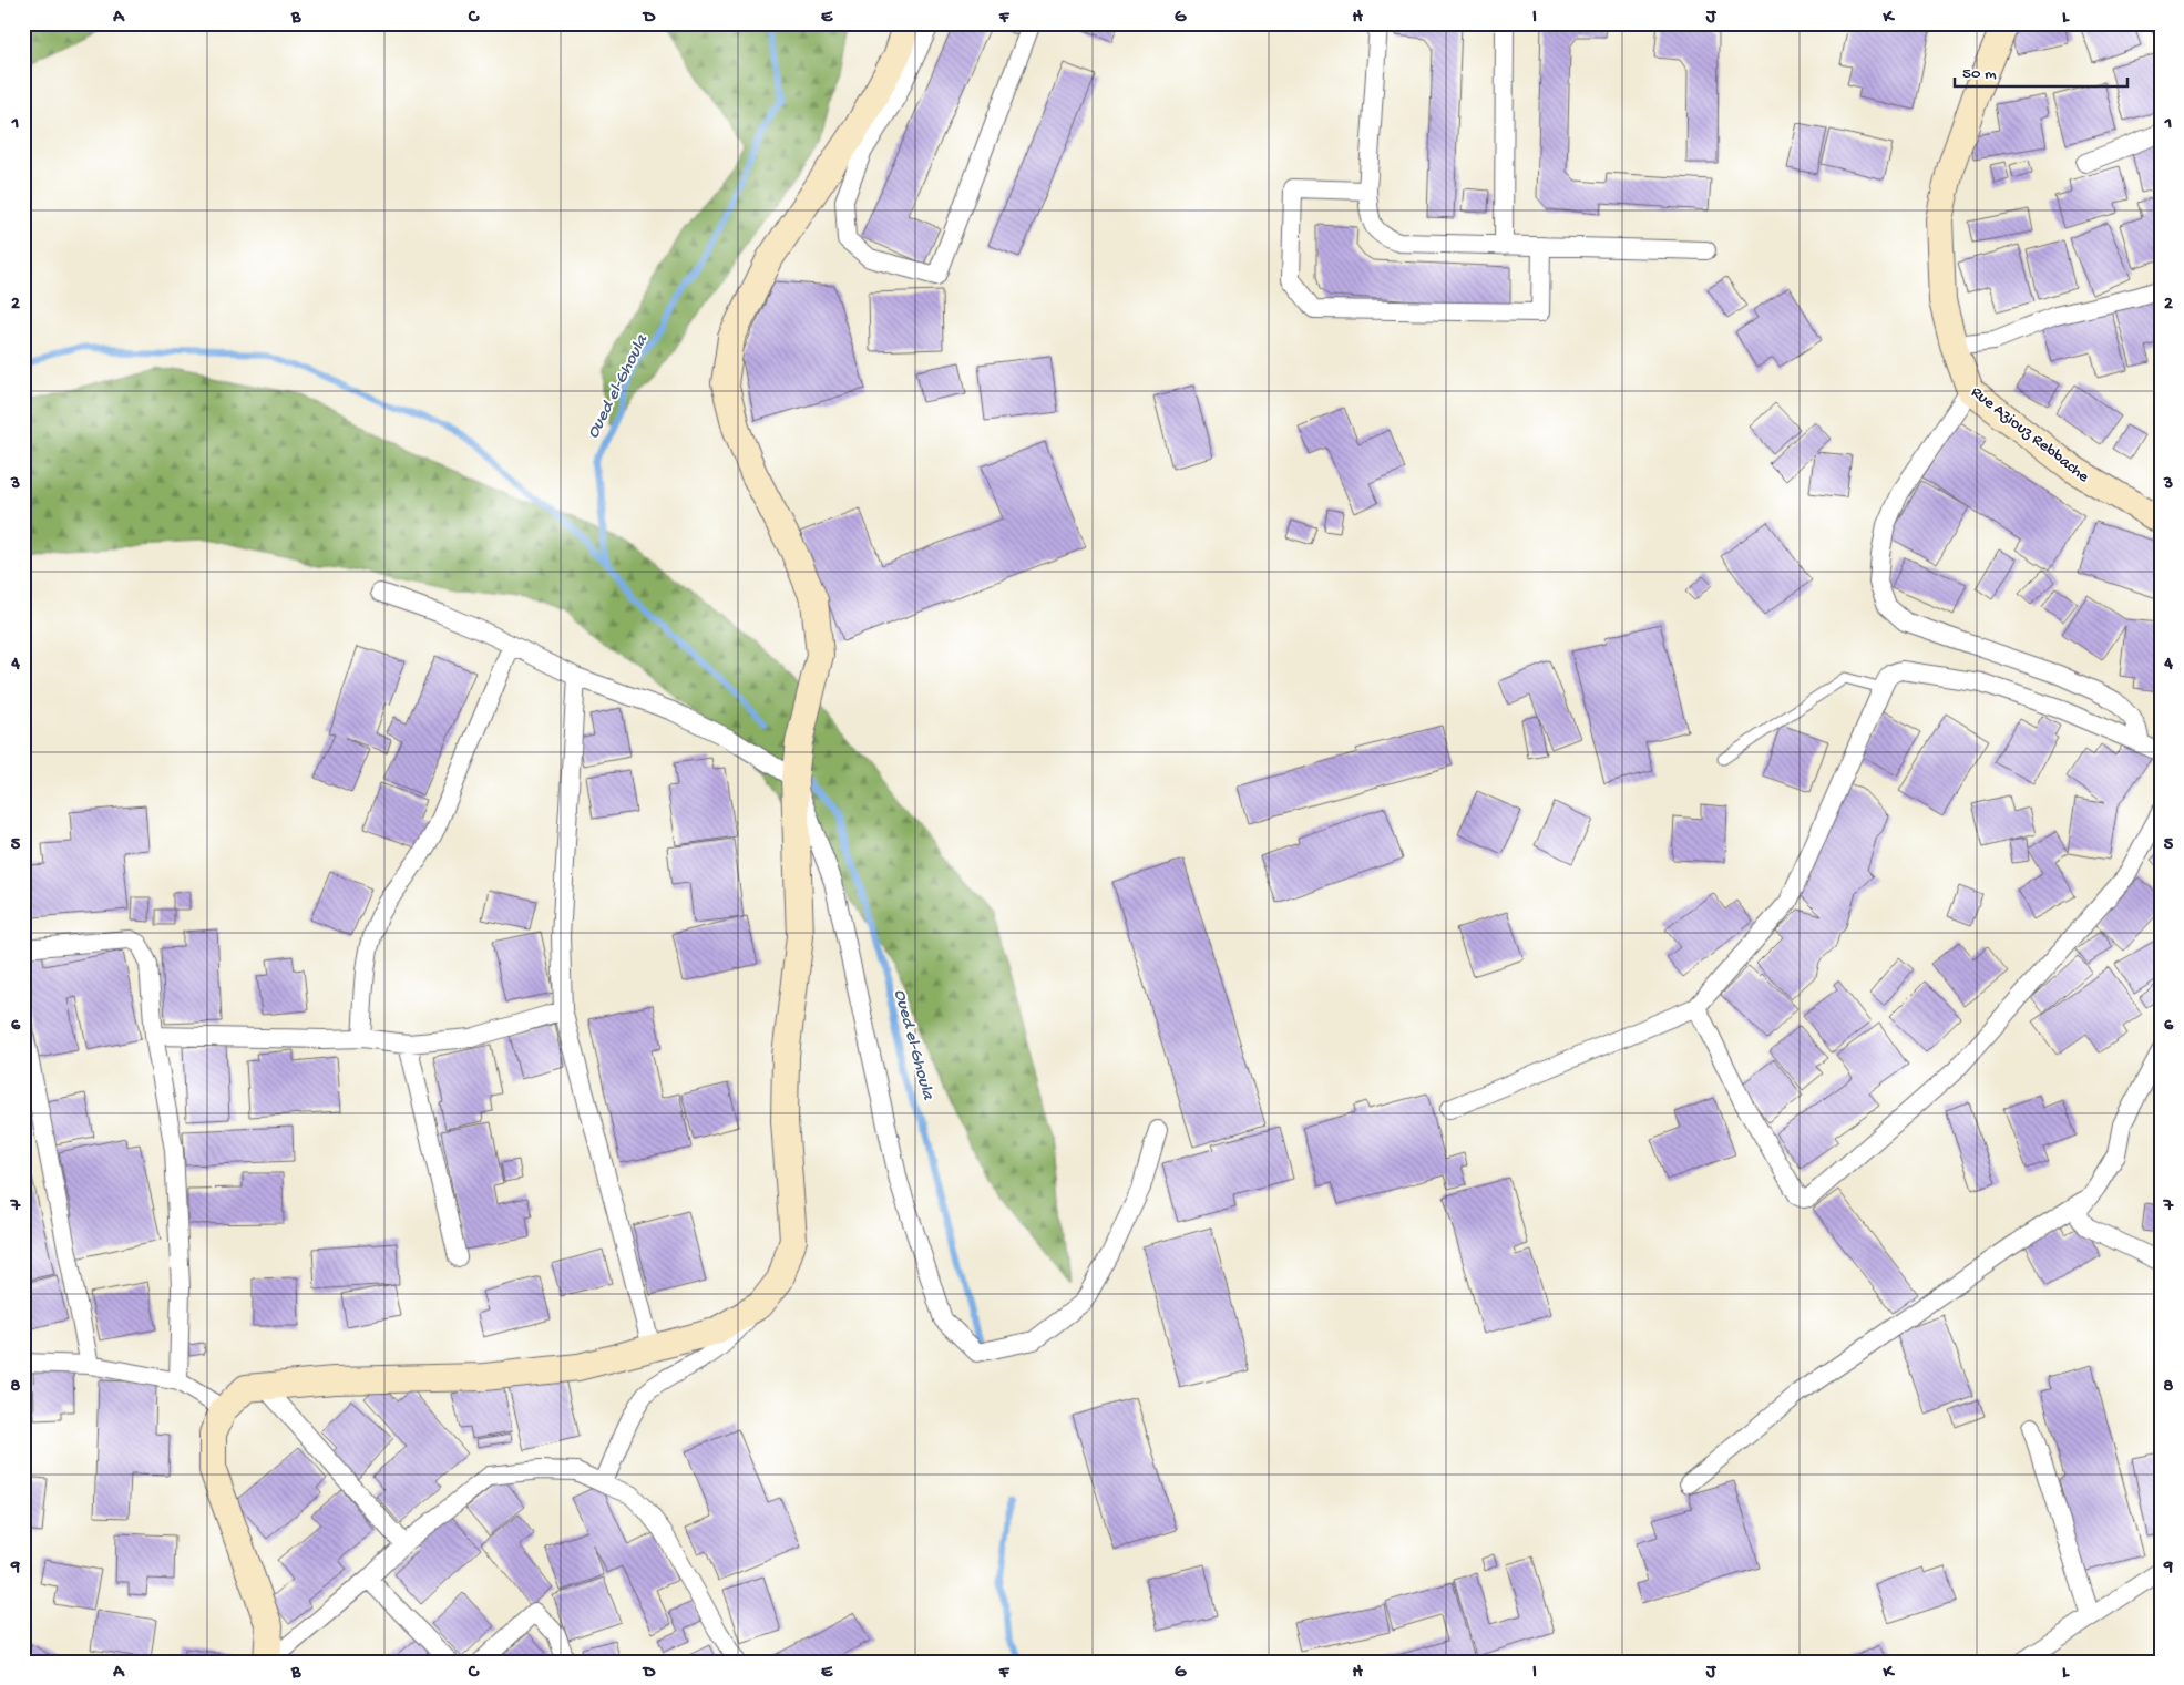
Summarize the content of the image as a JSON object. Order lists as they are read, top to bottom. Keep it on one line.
{"streets":{"main road":["Rue Aziouz Rebbache"]},"water":["Oued el-Ghoula"],"scale_bar":"50 m","grid":{"columns":["A","B","C","D","E","F","G","H","I","J","K","L"],"rows":["1","2","3","4","5","6","7","8","9"]}}
